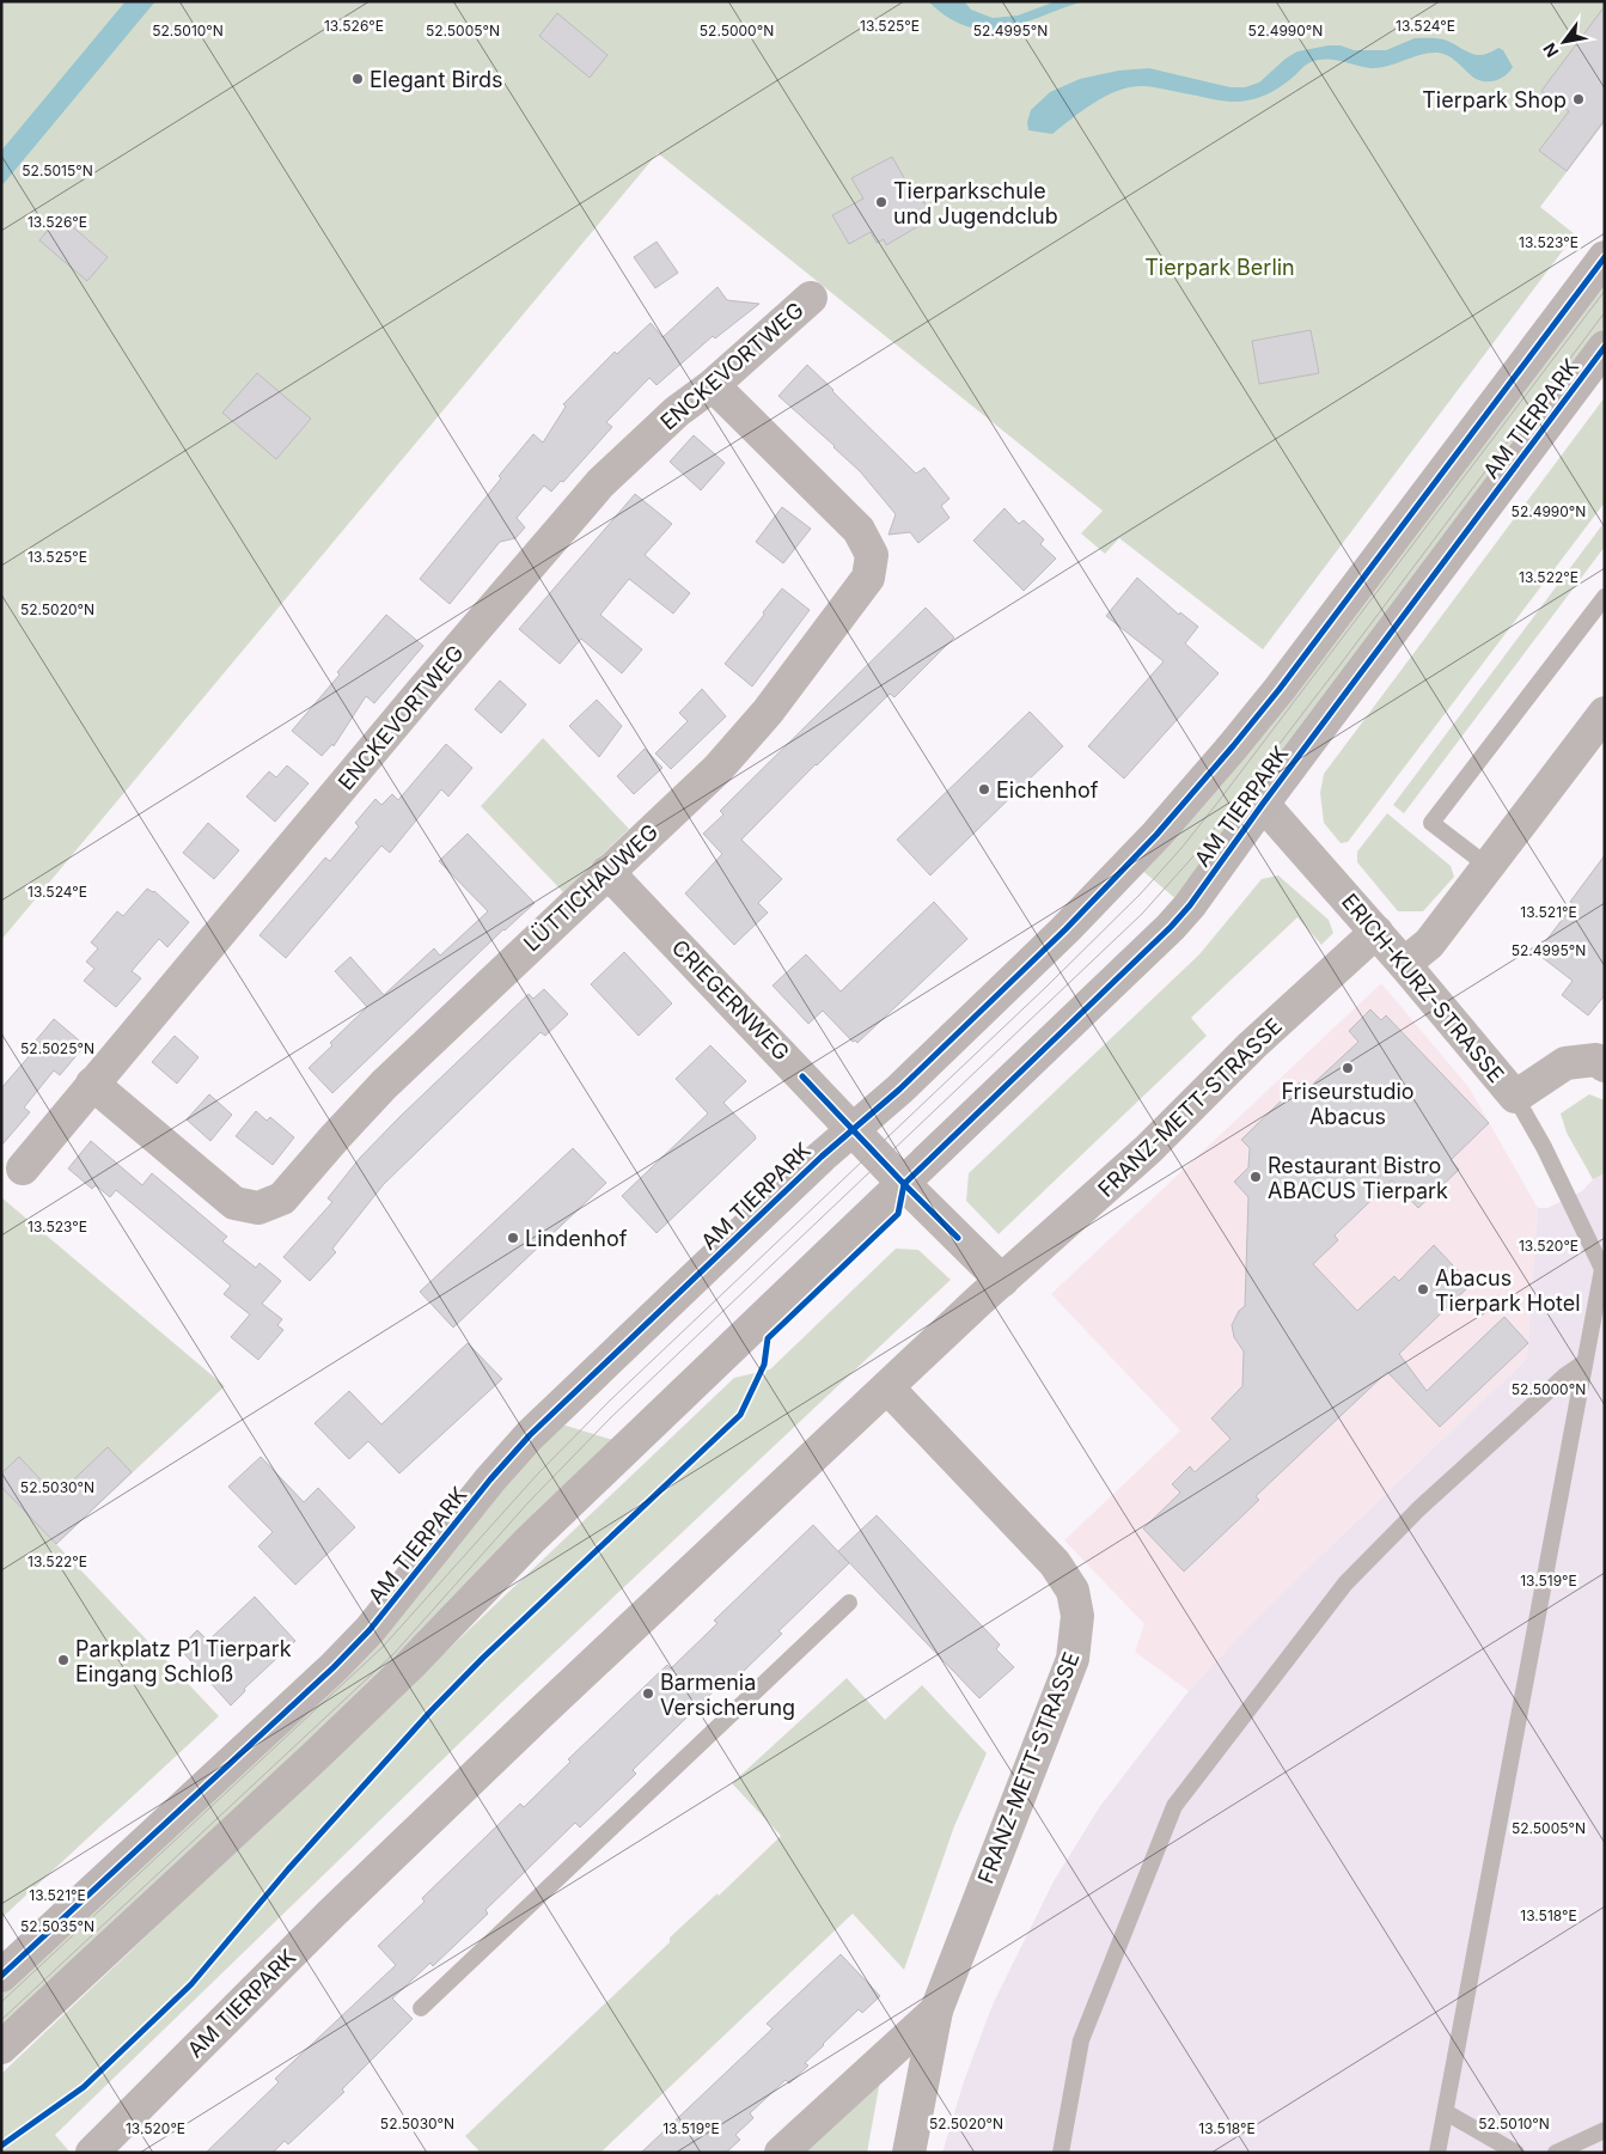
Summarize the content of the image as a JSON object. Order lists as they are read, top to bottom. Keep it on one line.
{"streets":{"main road":["AM TIERPARK"],"street":["ENCKEVORTWEG","LÜTTICHAUWEG","ERICH-KURZ-STRASSE","CRIEGERNWEG","FRANZ-METT-STRASSE"]},"crossings":[["ENCKEVORTWEG","LÜTTICHAUWEG"],["AM TIERPARK","ERICH-KURZ-STRASSE"],["AM TIERPARK","CRIEGERNWEG"],["AM TIERPARK","FRANZ-METT-STRASSE"],["LÜTTICHAUWEG","CRIEGERNWEG"],["ERICH-KURZ-STRASSE","FRANZ-METT-STRASSE"]],"parks":["Tierpark Berlin"],"places":["Elegant Birds","Tierpark Shop","Tierparkschule und Jugendclub","Eichenhof","Friseurstudio Abacus","Restaurant Bistro ABACUS Tierpark","Lindenhof","Abacus Tierpark Hotel","Parkplatz P1 Tierpark Eingang Schloß","Barmenia Versicherung"],"north":"bottom left","coordinates":["13.526°E","13.525°E","13.524°E","52.5010°N","52.5005°N","52.5000°N","52.4995°N","52.4990°N","52.5015°N","13.523°E","13.522°E","52.5020°N","13.521°E","52.5025°N","13.520°E","52.5030°N","13.519°E","13.518°E","52.5035°N"]}
